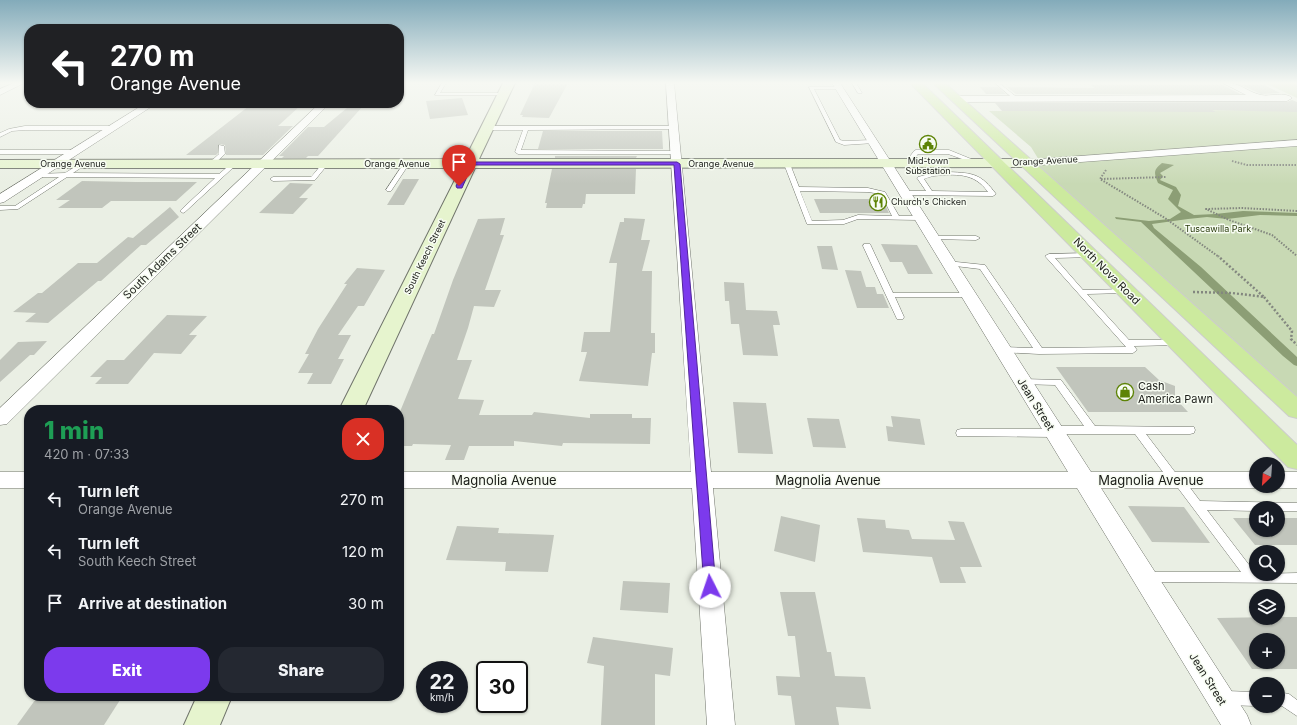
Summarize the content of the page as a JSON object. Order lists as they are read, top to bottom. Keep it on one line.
{"streets":{"main road":["North Nova Road"],"street":["Orange Avenue","South Keech Street","South Adams Street","Jean Street","Magnolia Avenue"]},"crossings":[["Orange Avenue","South Keech Street"],["Orange Avenue","South Adams Street"],["Orange Avenue","North Nova Road"],["Orange Avenue","Jean Street"],["Jean Street","Magnolia Avenue"]],"parks":["Tuscawilla Park"],"places":{"public building":["Mid-town Substation"],"restaurant":["Church's Chicken"],"shop":["Cash America Pawn"]},"north":"bottom left","page":{"turn":["270 m","Orange Avenue"],"heading":["1 min","420 m · 07:33"],"map_buttons":["+","−"],"list":[{"name":"Turn left","note":"Orange Avenue","value":"270 m"},{"name":"Turn left","note":"South Keech Street","value":"120 m"},{"name":"Arrive at destination","value":"30 m"}],"buttons":["Exit","Share"],"speed":"22 km/h","limit":"30"}}
